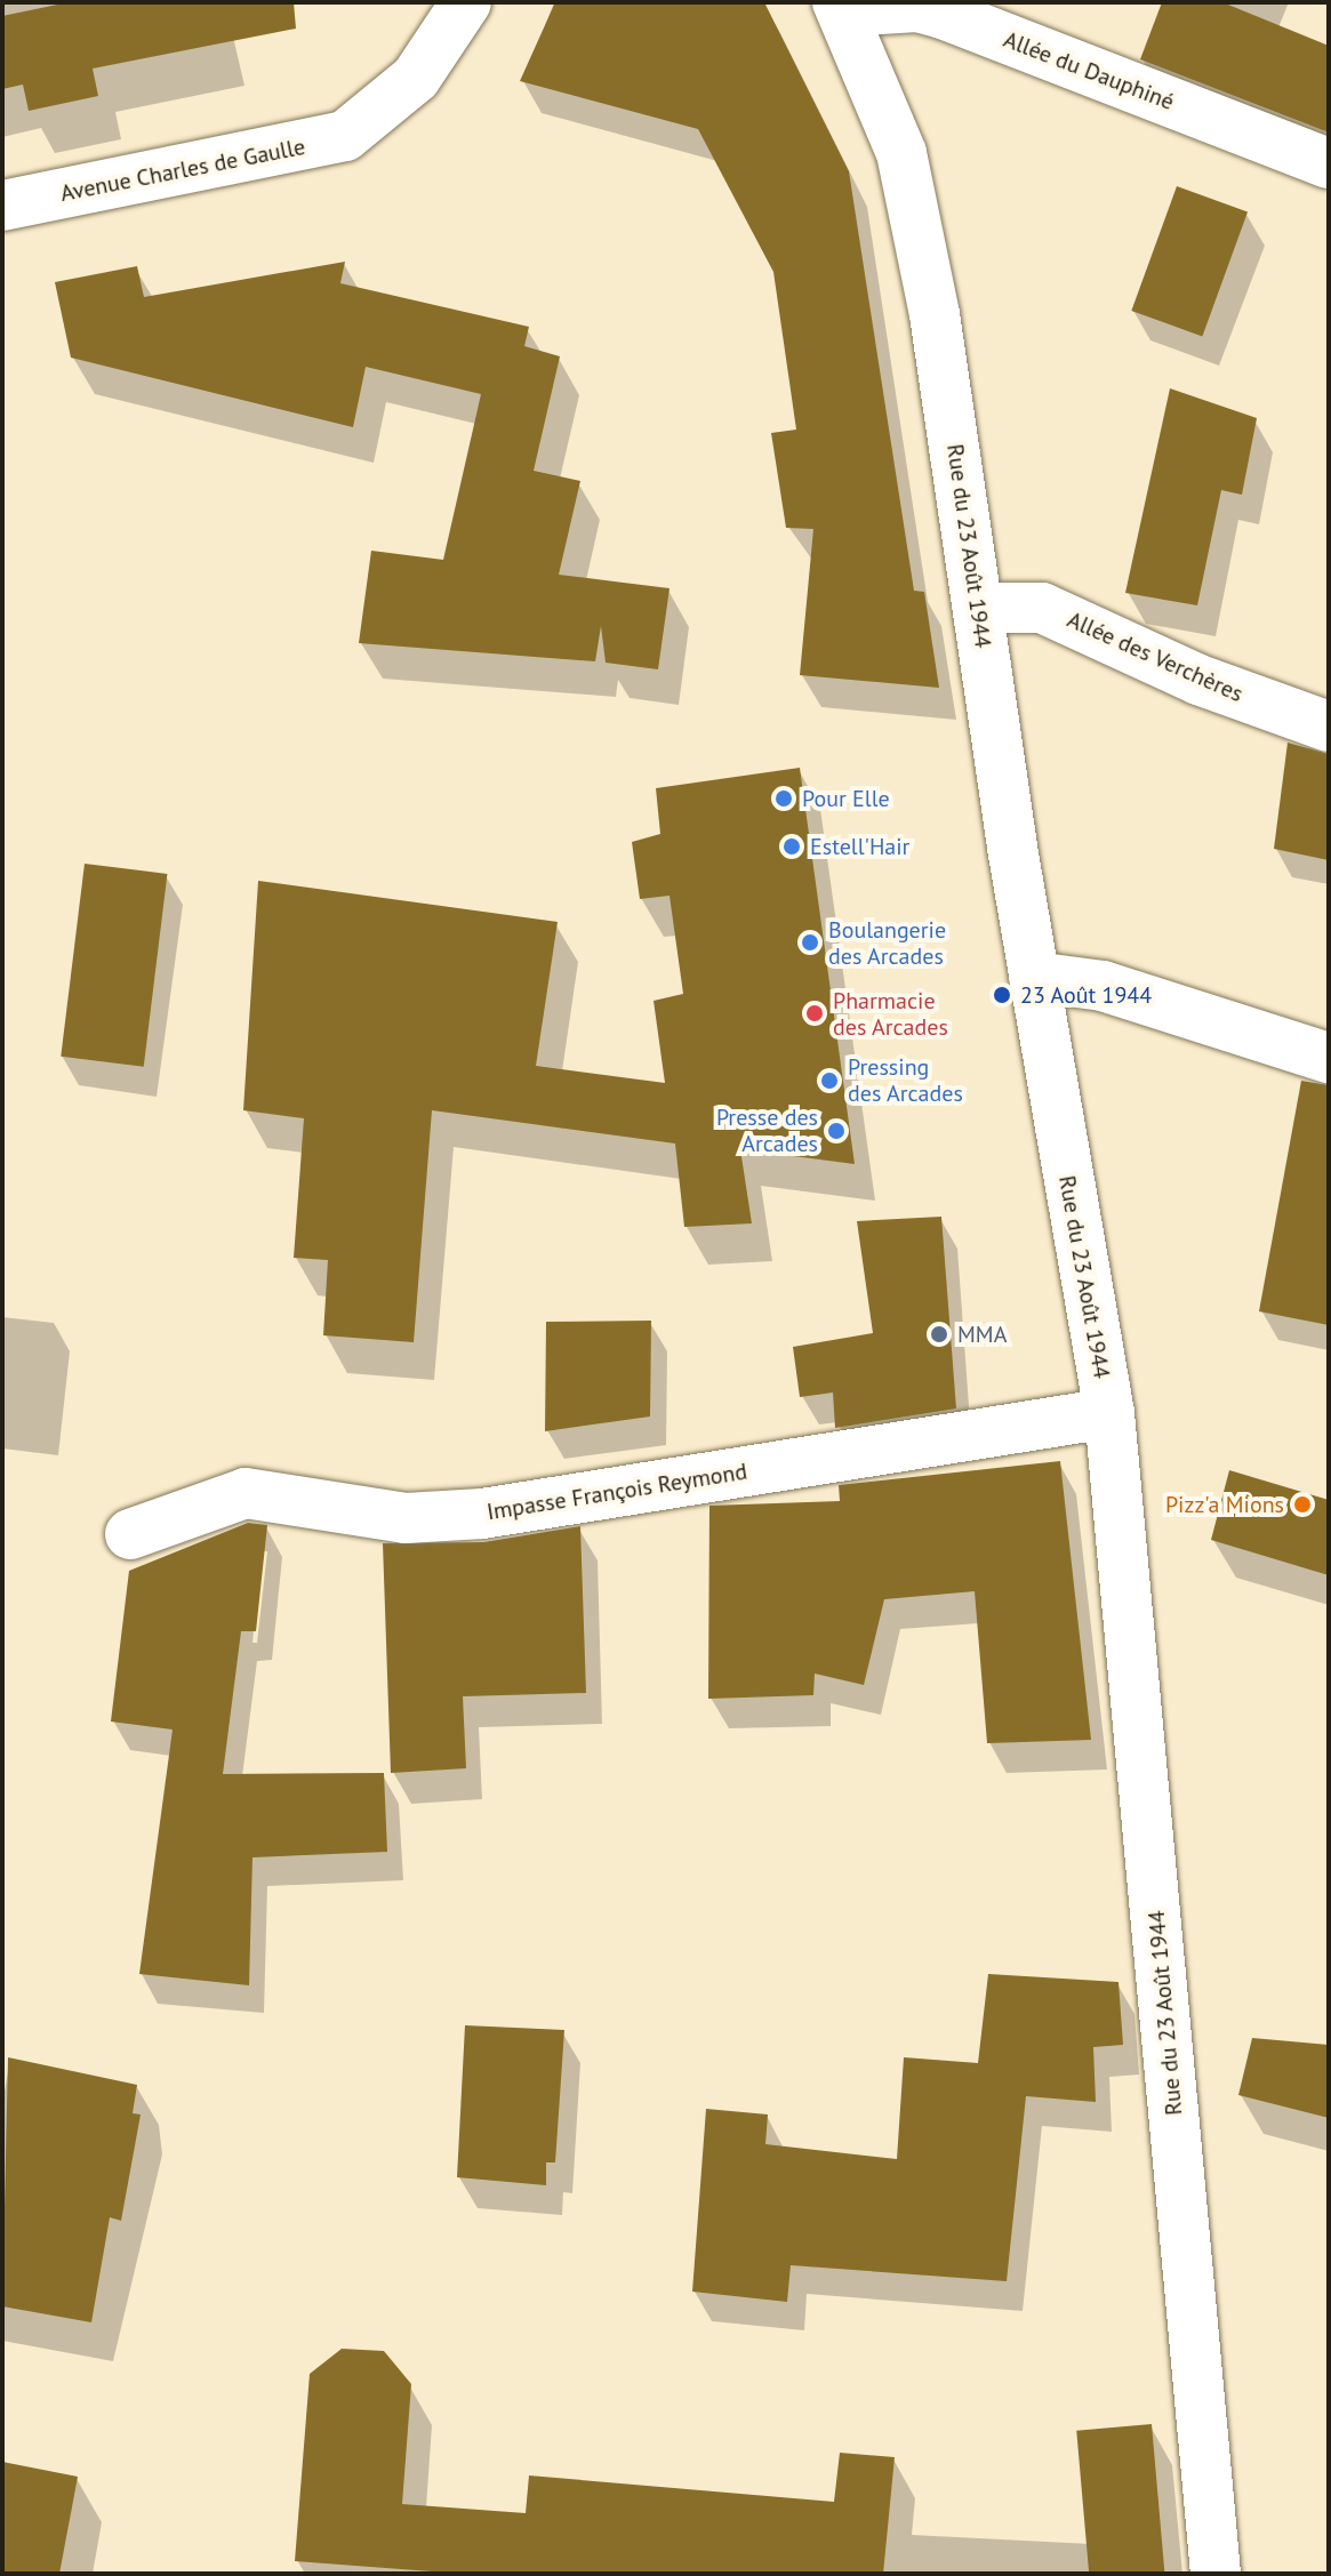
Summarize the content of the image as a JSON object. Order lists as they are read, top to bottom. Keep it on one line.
{"streets":{"street":["Allée du Dauphiné","Avenue Charles de Gaulle","Rue du 23 Août 1944","Allée des Verchères","Impasse François Reymond"]},"crossings":[["Allée du Dauphiné","Rue du 23 Août 1944"],["Rue du 23 Août 1944","Allée des Verchères"],["Rue du 23 Août 1944","Impasse François Reymond"]],"places":["Pour Elle","Estell'Hair","Boulangerie des Arcades","23 Août 1944","Pharmacie des Arcades","Pressing des Arcades","Presse des Arcades","MMA","Pizz'a Mions"]}
